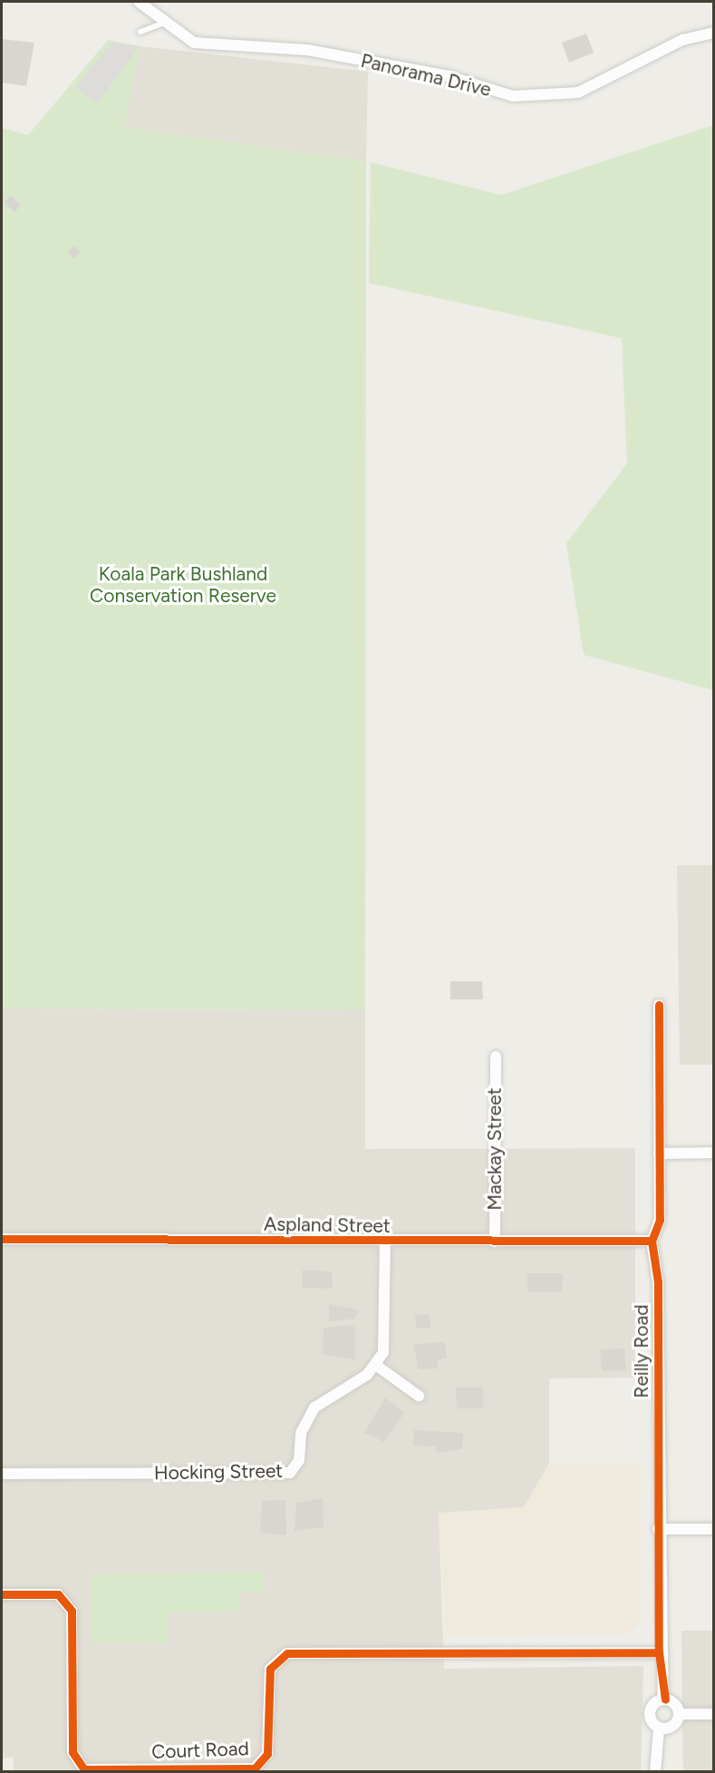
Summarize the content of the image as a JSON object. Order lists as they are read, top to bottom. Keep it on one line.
{"streets":{"street":["Panorama Drive","Mackay Street","Aspland Street","Reilly Road","Hocking Street","Court Road"]},"crossings":[["Mackay Street","Aspland Street"],["Aspland Street","Reilly Road"],["Reilly Road","Court Road"]],"parks":["Koala Park Bushland Conservation Reserve"]}
